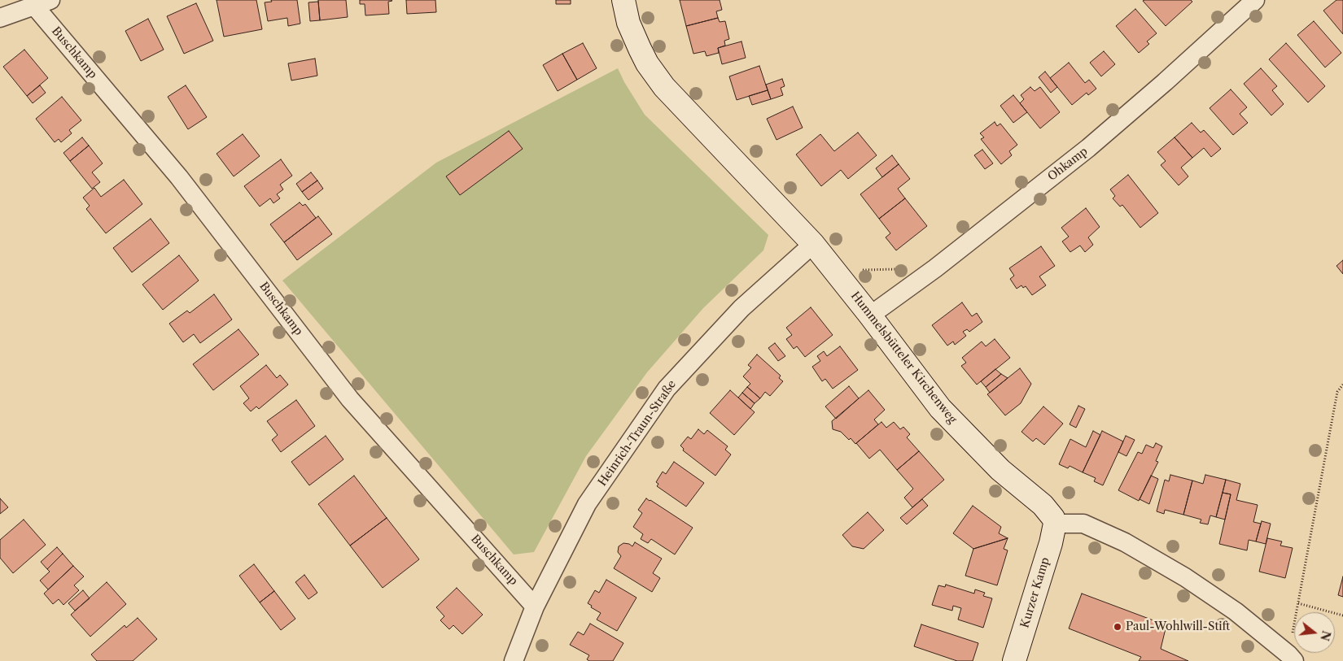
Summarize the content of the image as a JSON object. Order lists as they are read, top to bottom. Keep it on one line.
{"streets":{"street":["Buschkamp","Ohkamp","Hummelsbütteler Kirchenweg","Heinrich-Traun-Straße","Kurzer Kamp"]},"crossings":[["Buschkamp","Heinrich-Traun-Straße"],["Ohkamp","Hummelsbütteler Kirchenweg"],["Hummelsbütteler Kirchenweg","Heinrich-Traun-Straße"],["Hummelsbütteler Kirchenweg","Kurzer Kamp"]],"places":["Paul-Wohlwill-Stift"],"north":"right"}
